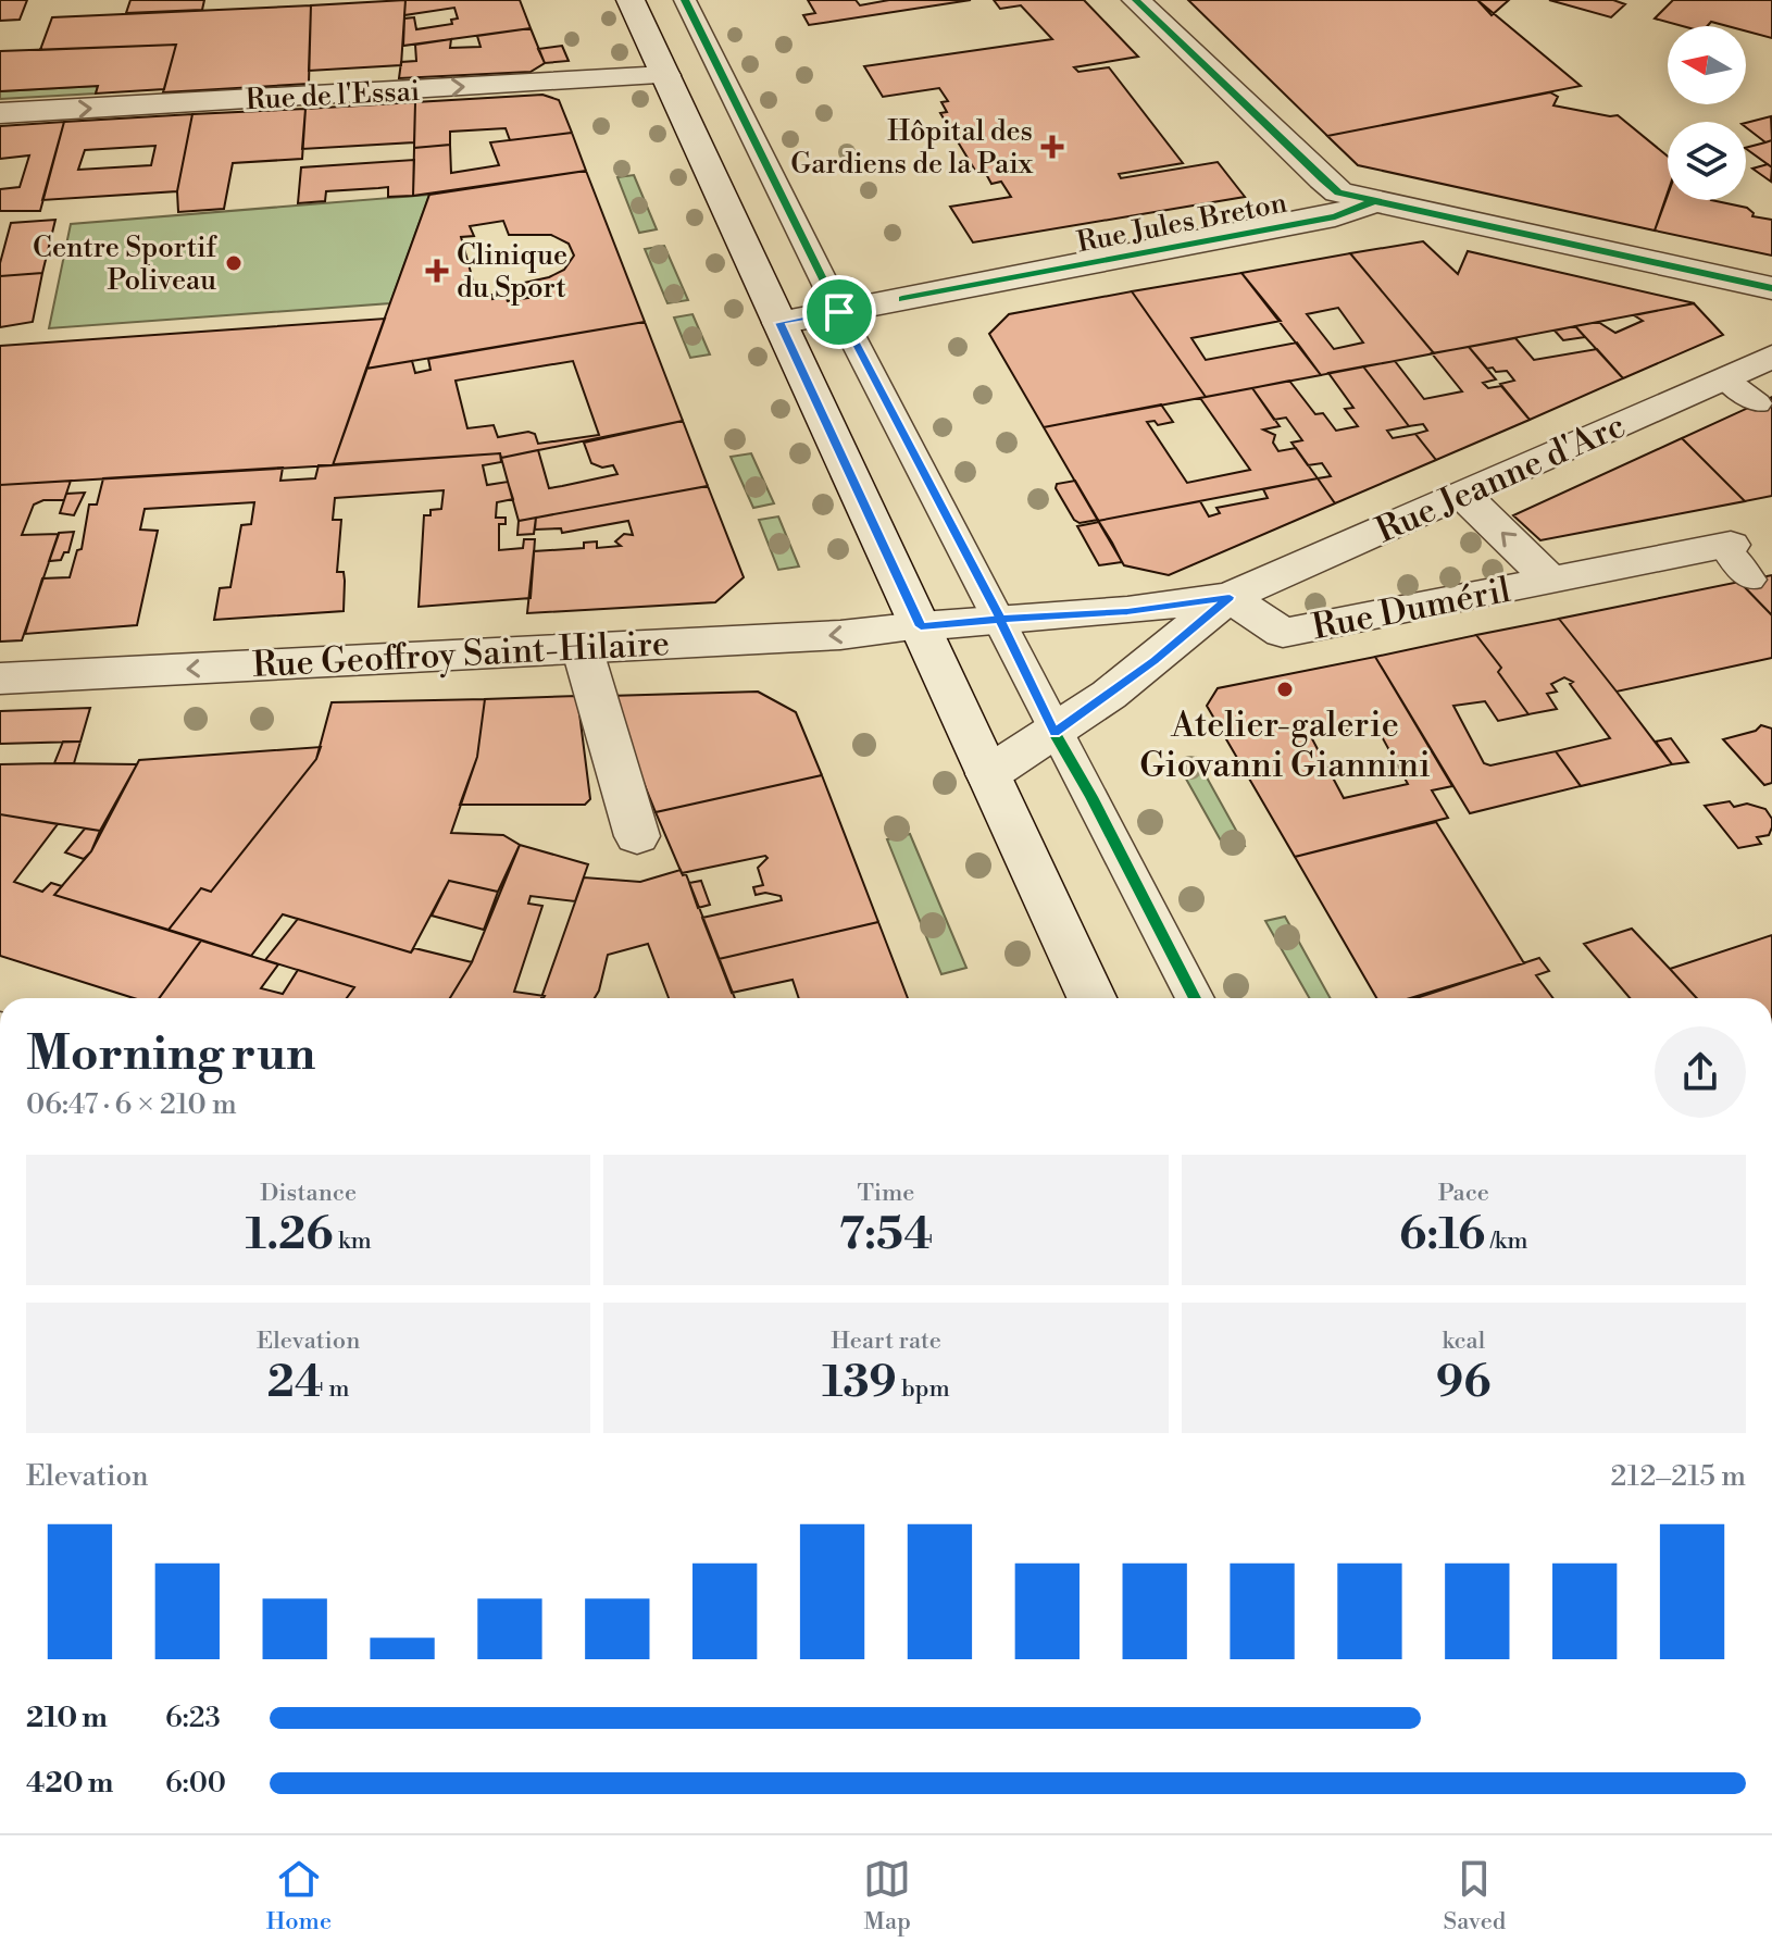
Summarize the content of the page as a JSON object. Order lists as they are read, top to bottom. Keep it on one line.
{"streets":{"street":["Rue de l'Essai","Rue Jules Breton","Rue Jeanne d'Arc","Rue Duméril","Rue Geoffroy Saint-Hilaire"]},"crossings":[["Rue Jeanne d'Arc","Rue Duméril"],["Rue Jeanne d'Arc","Rue Geoffroy Saint-Hilaire"]],"one_way":["Rue de l'Essai","Rue Geoffroy Saint-Hilaire"],"places":{"health":["Hôpital des Gardiens de la Paix","Clinique du Sport"],"other":["Centre Sportif Poliveau","Atelier-galerie Giovanni Giannini"]},"north":"left","page":{"heading":["Morning run","06:47 · 6 × 210 m"],"stats":[["Distance","1.26 km"],["Time","7:54"],["Pace","6:16 /km"],["Elevation","24 m"],["Heart rate","139 bpm"],["kcal","96"]],"chart":["Elevation","212–215 m"],"list":[{"name":"210 m","note":"6:23"},{"name":"420 m","note":"6:00"}],"tabs":["Home","Map","Saved"]}}
